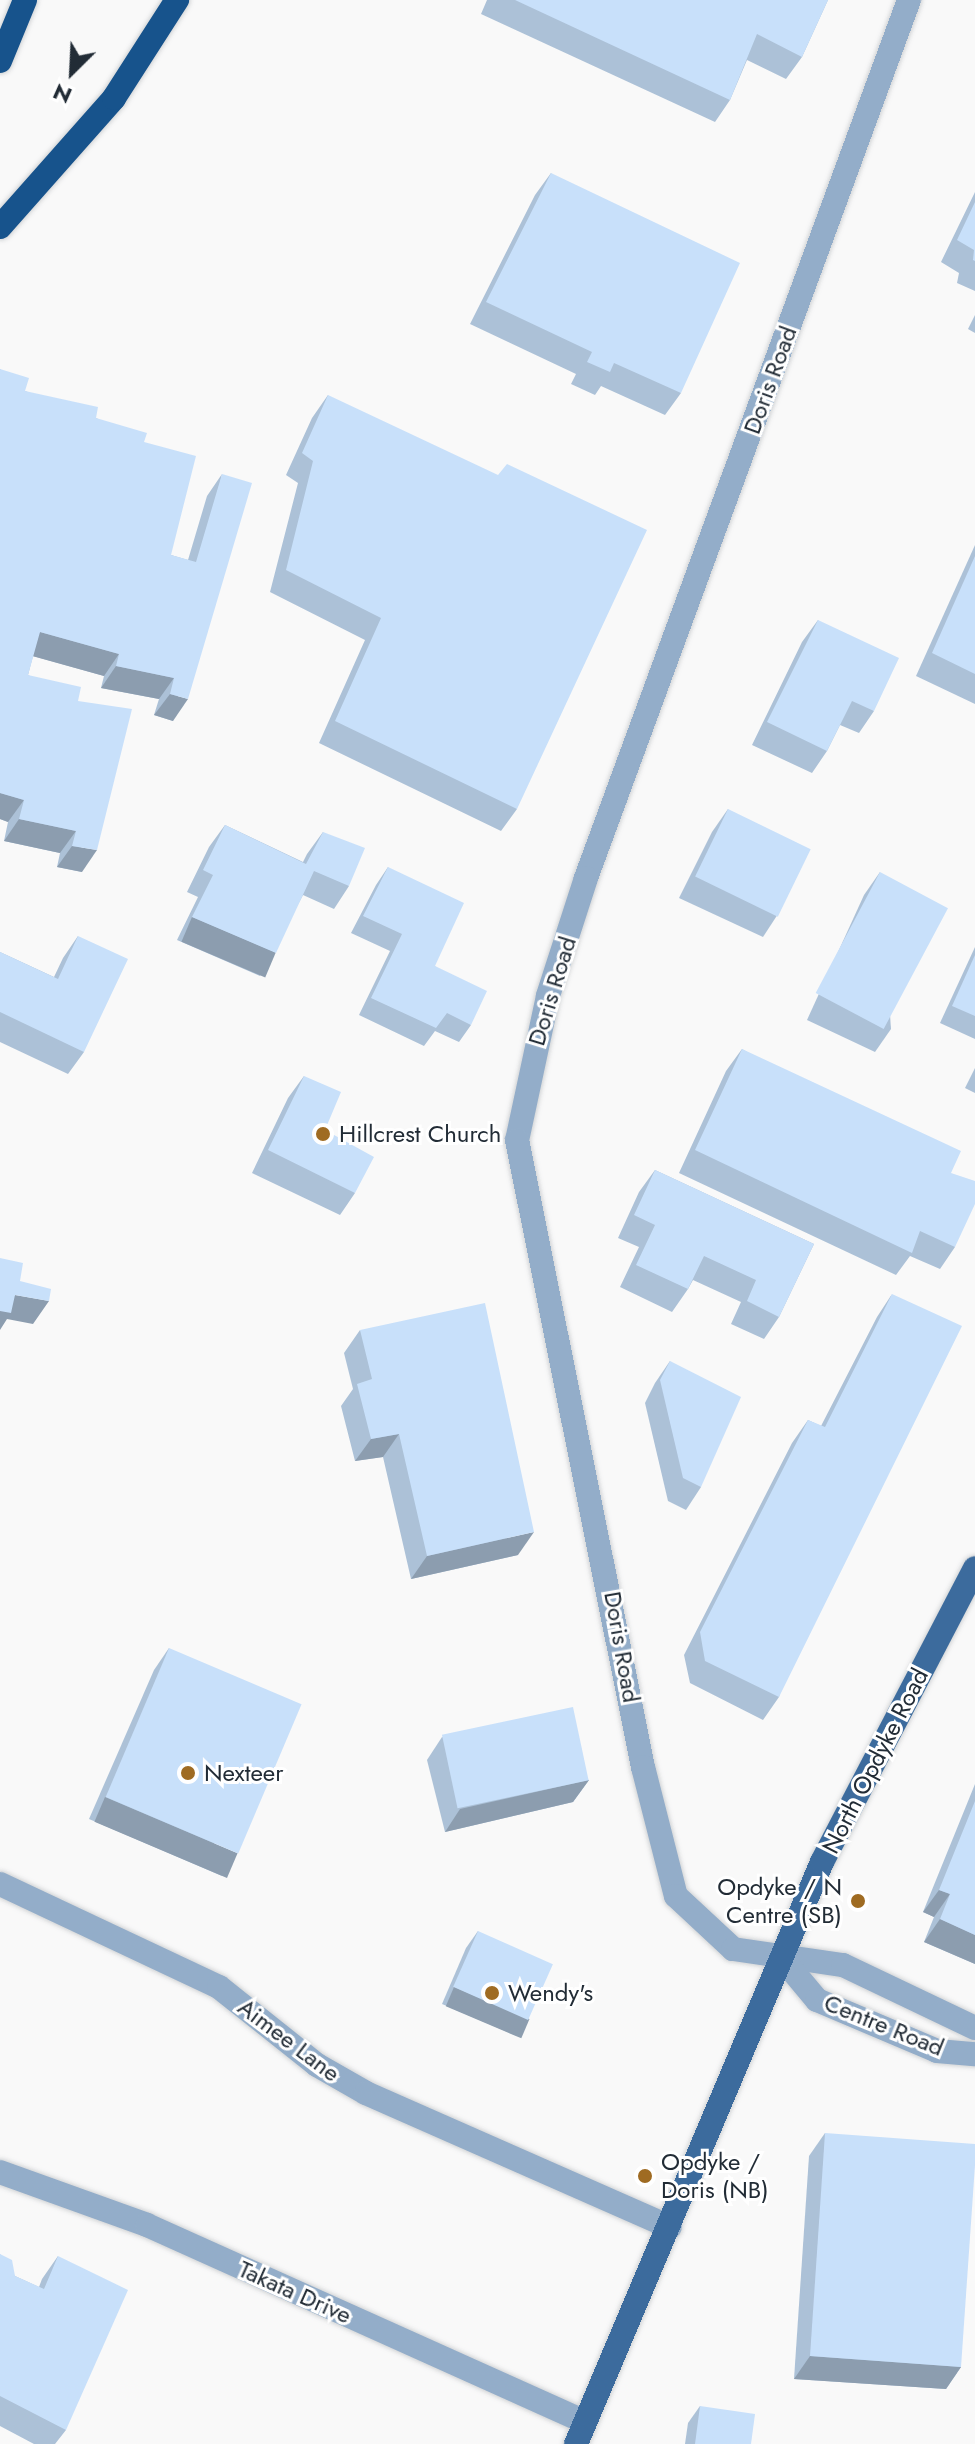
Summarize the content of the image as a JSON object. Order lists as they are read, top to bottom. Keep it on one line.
{"streets":{"main road":["North Opdyke Road"],"street":["Doris Road","Centre Road","Aimee Lane","Takata Drive"]},"crossings":[["Doris Road","North Opdyke Road"],["Doris Road","Centre Road"],["North Opdyke Road","Centre Road"],["North Opdyke Road","Aimee Lane"],["North Opdyke Road","Takata Drive"]],"places":["Hillcrest Church","Nexteer","Opdyke / N Centre (SB)","Wendy's","Opdyke / Doris (NB)"],"north":"bottom left"}
